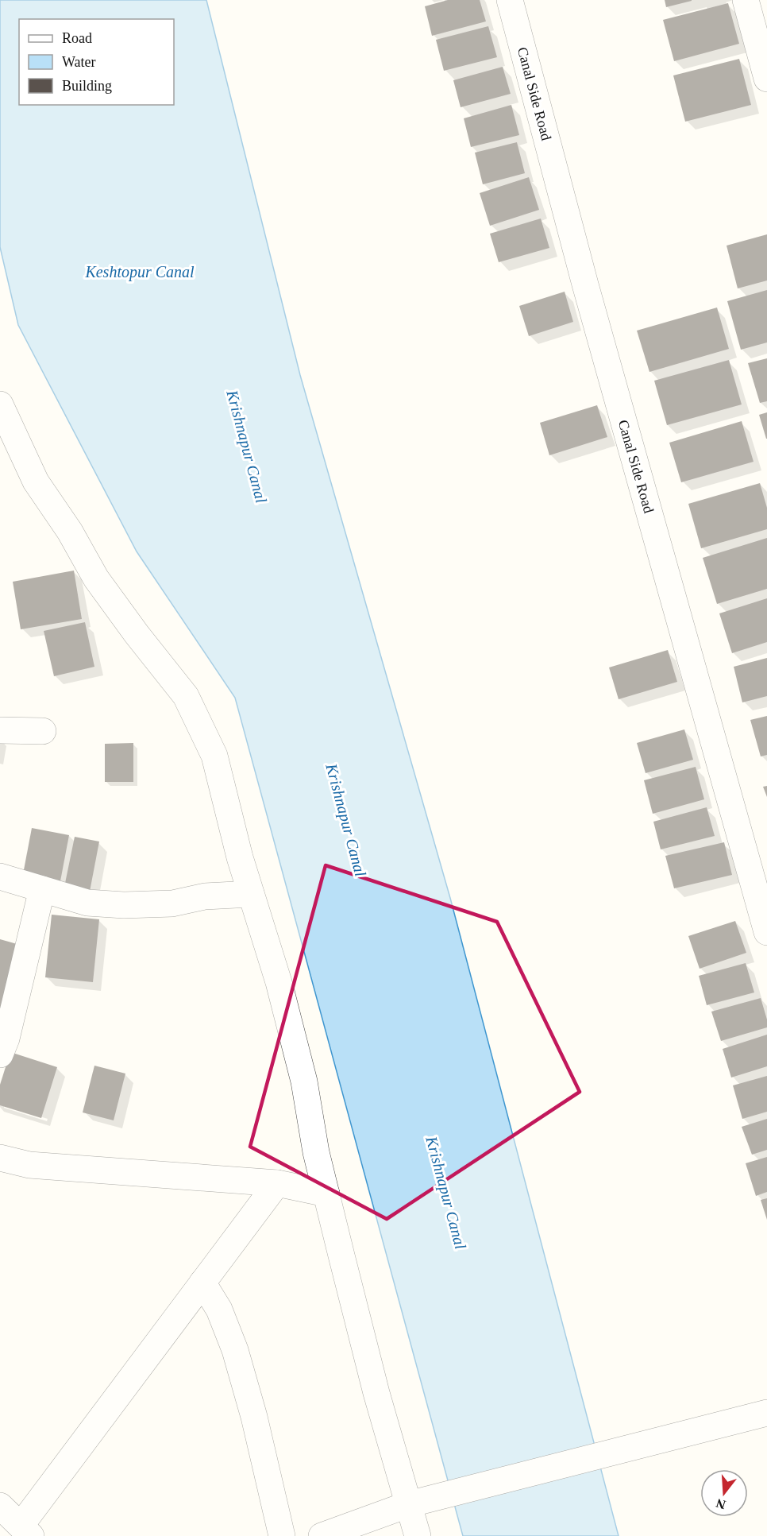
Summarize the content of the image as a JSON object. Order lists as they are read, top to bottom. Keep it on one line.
{"streets":{"street":["Canal Side Road"]},"water":["Keshtopur Canal","Krishnapur Canal"],"legend":["Road","Water","Building"],"north":"bottom"}
